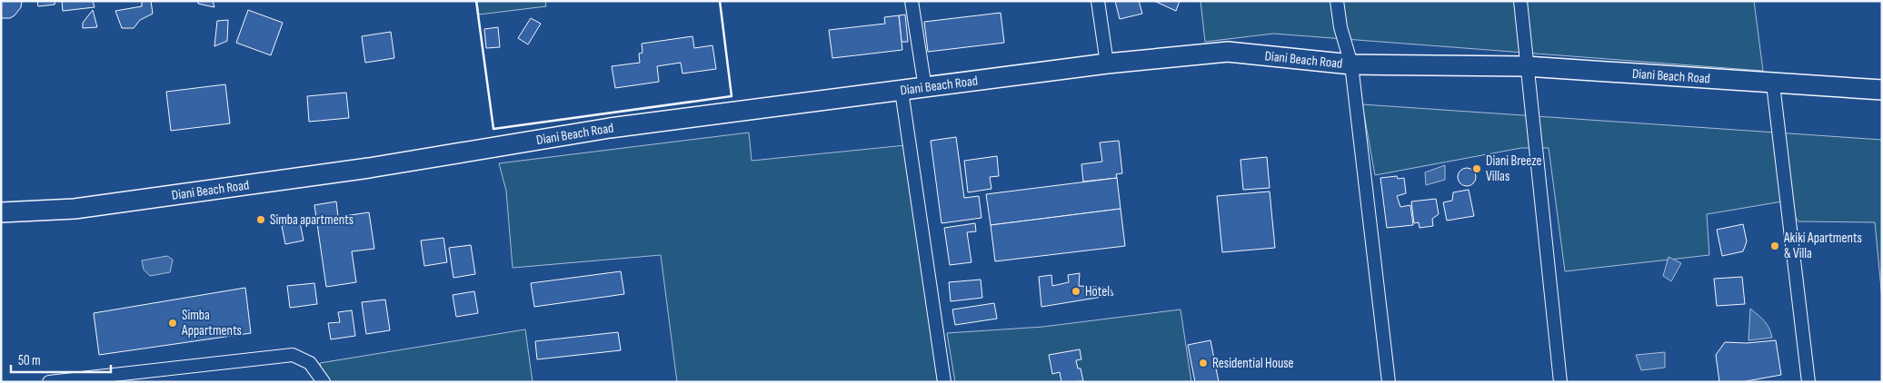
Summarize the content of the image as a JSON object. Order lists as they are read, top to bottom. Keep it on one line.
{"streets":{"main road":["Diani Beach Road"]},"places":["Diani Breeze Villas","Simba apartments","Akiki Apartments & Villa","Hotel","Simba Appartments","Residential House"],"scale_bar":"50 m"}
